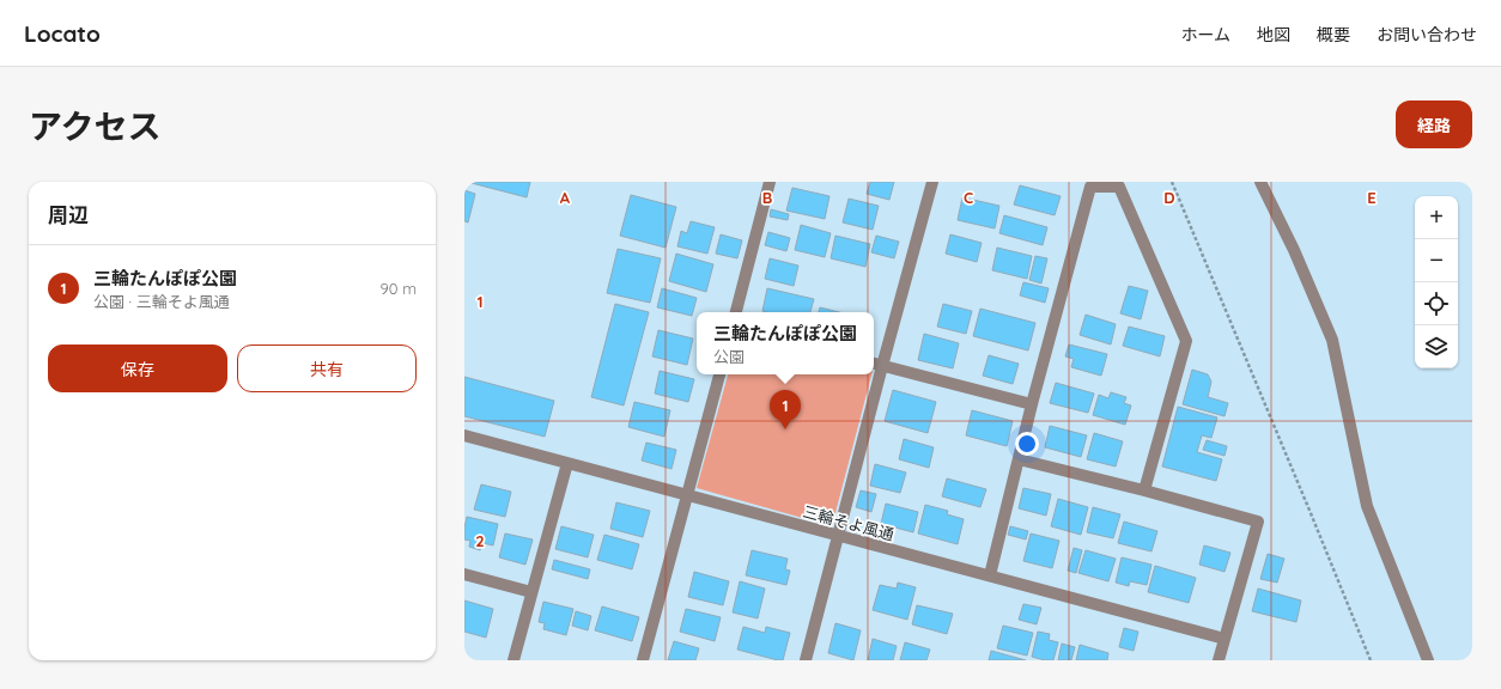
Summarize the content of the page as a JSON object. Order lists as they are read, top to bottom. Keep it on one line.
{"streets":{"street":["三輪そよ風通"]},"page":{"header":"Locato","nav":["ホーム","地図","概要","お問い合わせ"],"title":"アクセス","buttons":["経路",["保存","共有"]],"heading":"周辺","map_buttons":["+","−"],"list":[{"mark":"1","name":"三輪たんぽぽ公園","note":"公園 · 三輪そよ風通","value":"90 m"}],"popup":["三輪たんぽぽ公園","公園"],"pins":"1"},"grid":{"columns":["A","B","C","D","E"],"rows":["1","2"]}}
